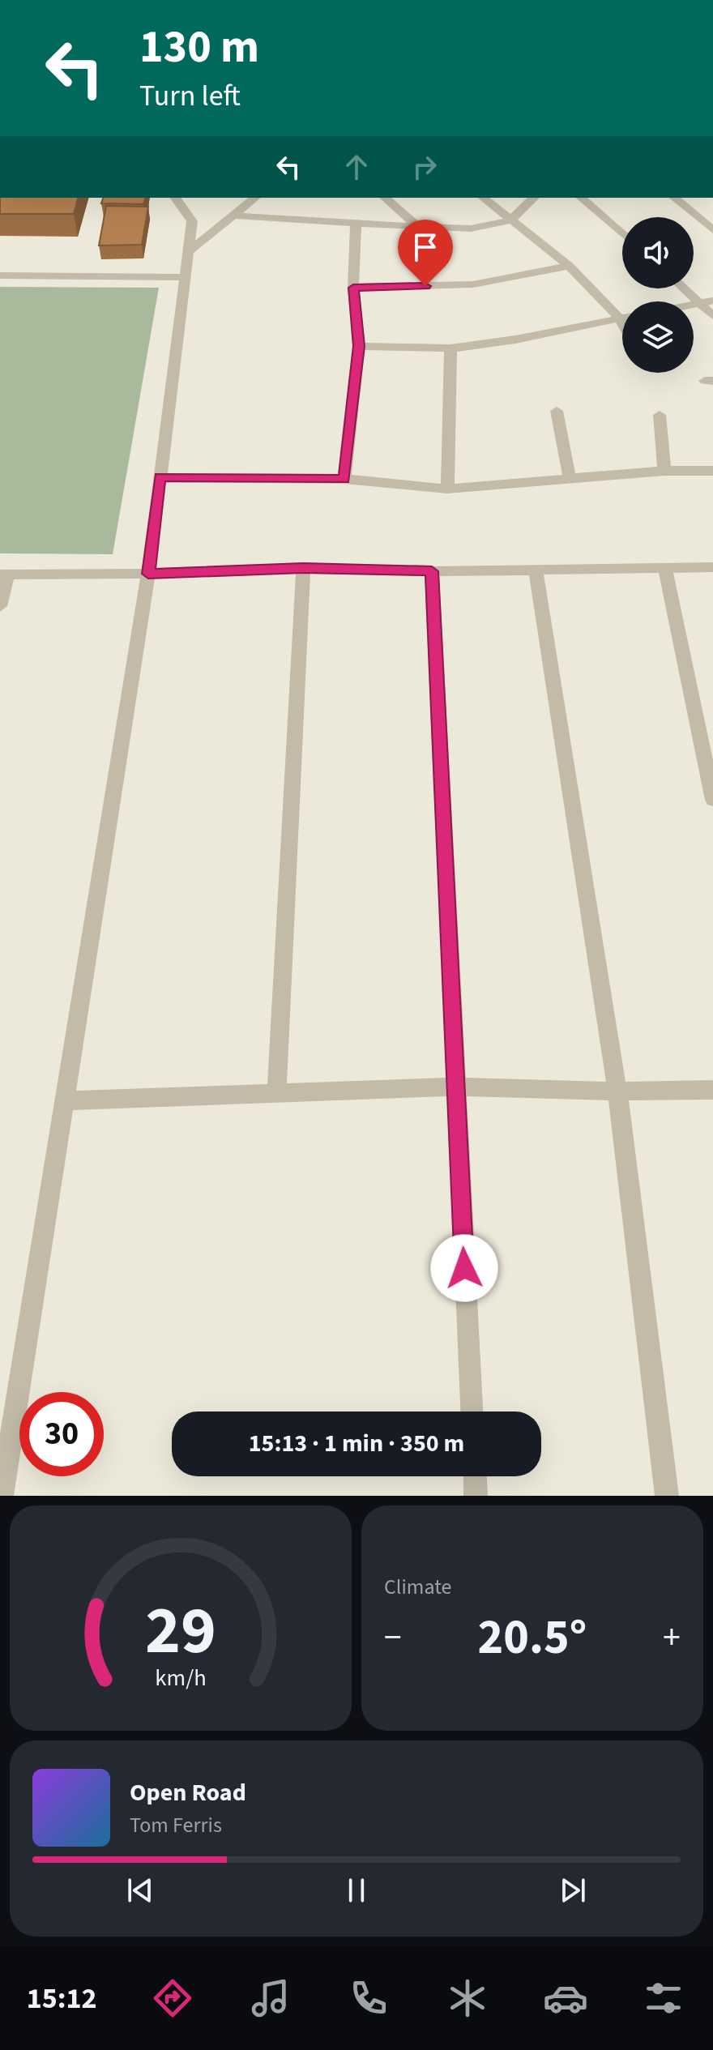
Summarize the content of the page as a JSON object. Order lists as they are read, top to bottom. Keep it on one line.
{"page":{"turn":["130 m","Turn left"],"limit":"30","trip":"15:13 · 1 min · 350 m","tile":"Climate","heat":["−","20.5°","+"],"song":["Open Road","Tom Ferris"],"tabs":"15:12","gauge":["29","km/h"]}}
